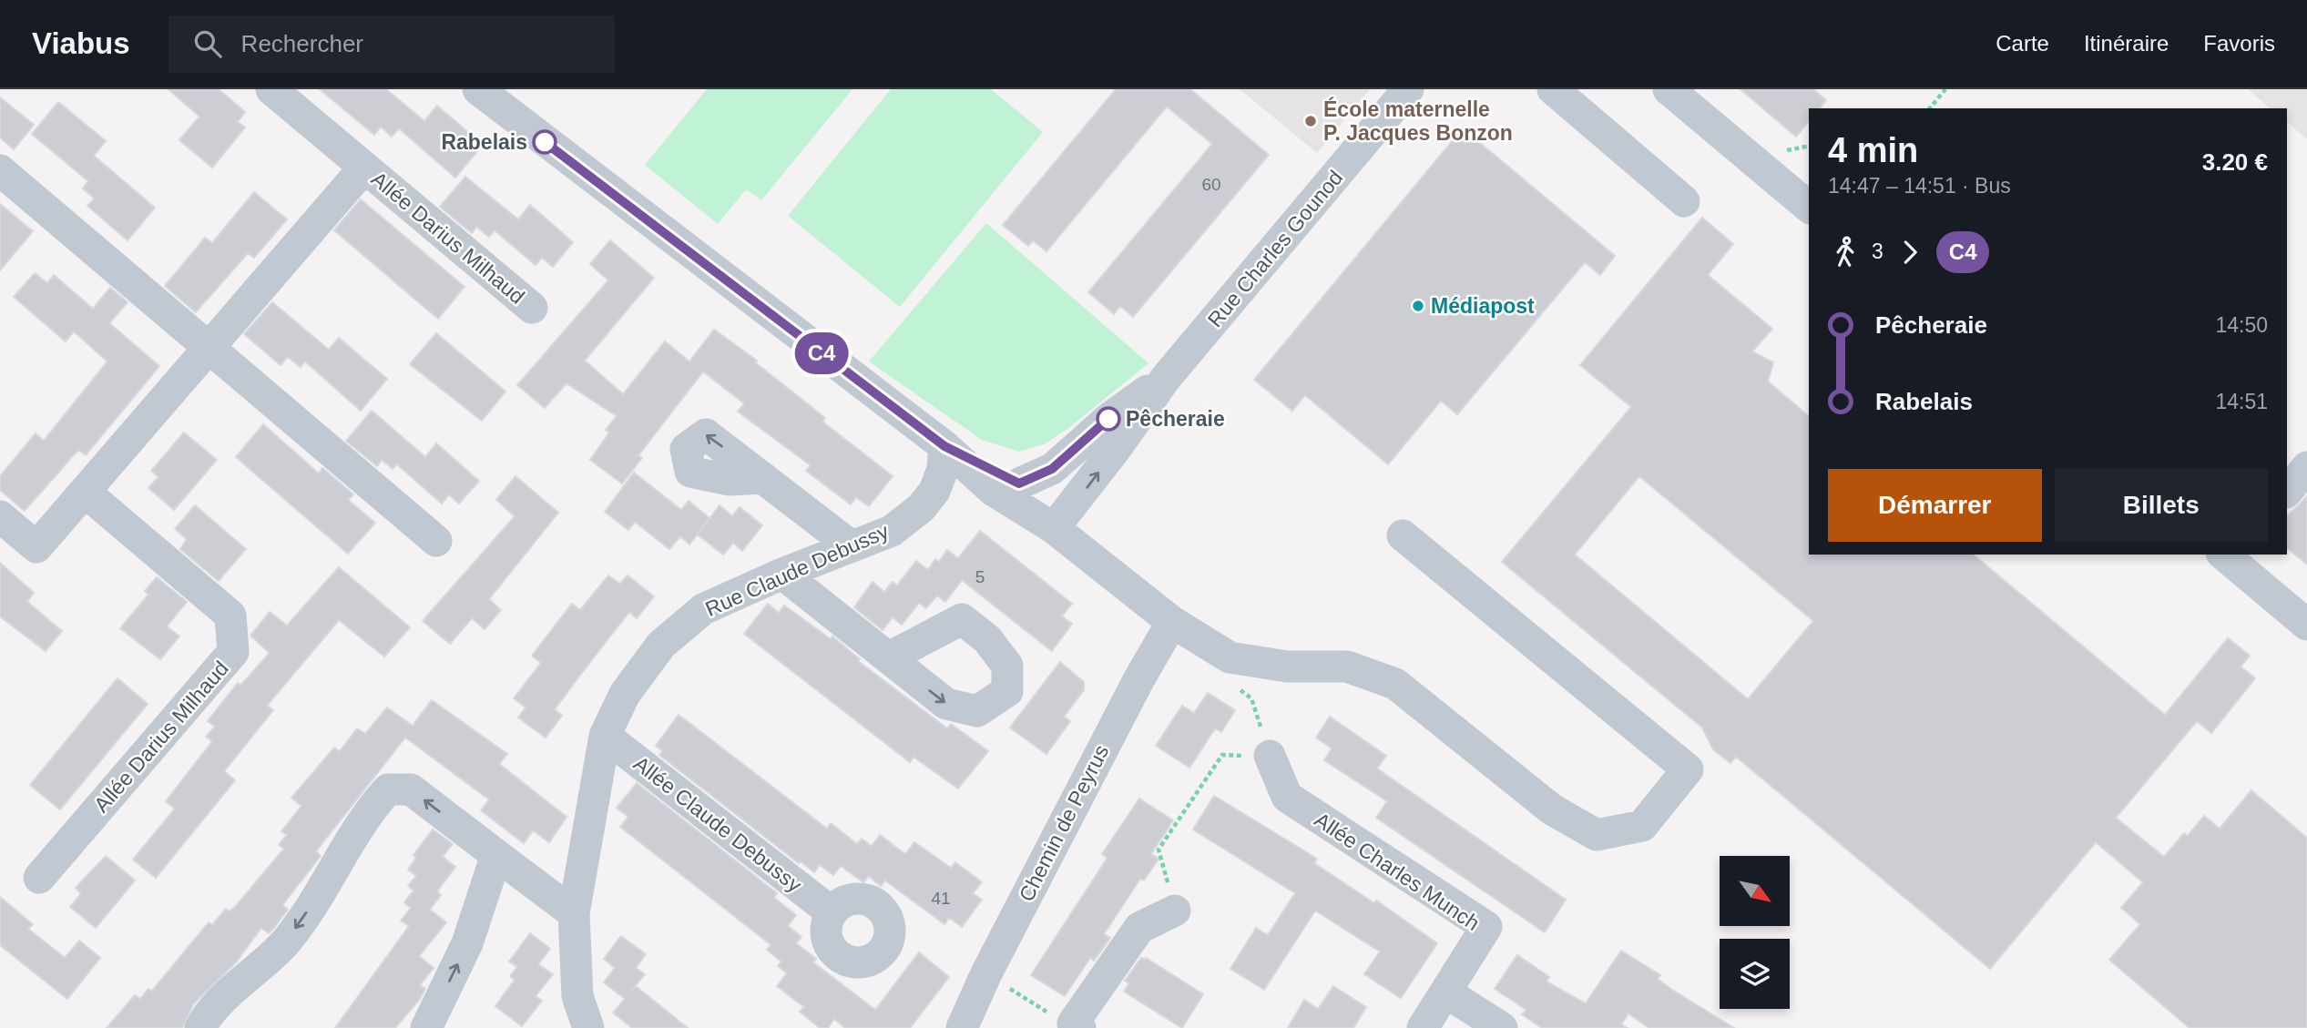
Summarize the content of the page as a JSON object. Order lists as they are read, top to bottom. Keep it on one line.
{"streets":{"street":["Allée Darius Milhaud","Rue Charles Gounod","Rue Claude Debussy","Chemin de Peyrus","Allée Claude Debussy","Allée Charles Munch"]},"crossings":[["Rue Claude Debussy","Allée Claude Debussy"]],"places":["École maternelle P. Jacques Bonzon","Rabelais","Médiapost","Pêcheraie"],"lines":["bus line C4"],"house_numbers":["60","5","41"],"north":"bottom right","page":{"header":"Viabus","search":"Rechercher","nav":["Carte","Itinéraire","Favoris"],"on_map":"C4","heading":["4 min","14:47 – 14:51 · Bus","3.20 €"],"legs":["3","C4"],"list":[{"name":"Pêcheraie","value":"14:50"},{"name":"Rabelais","value":"14:51"}],"buttons":["Démarrer","Billets"]}}
